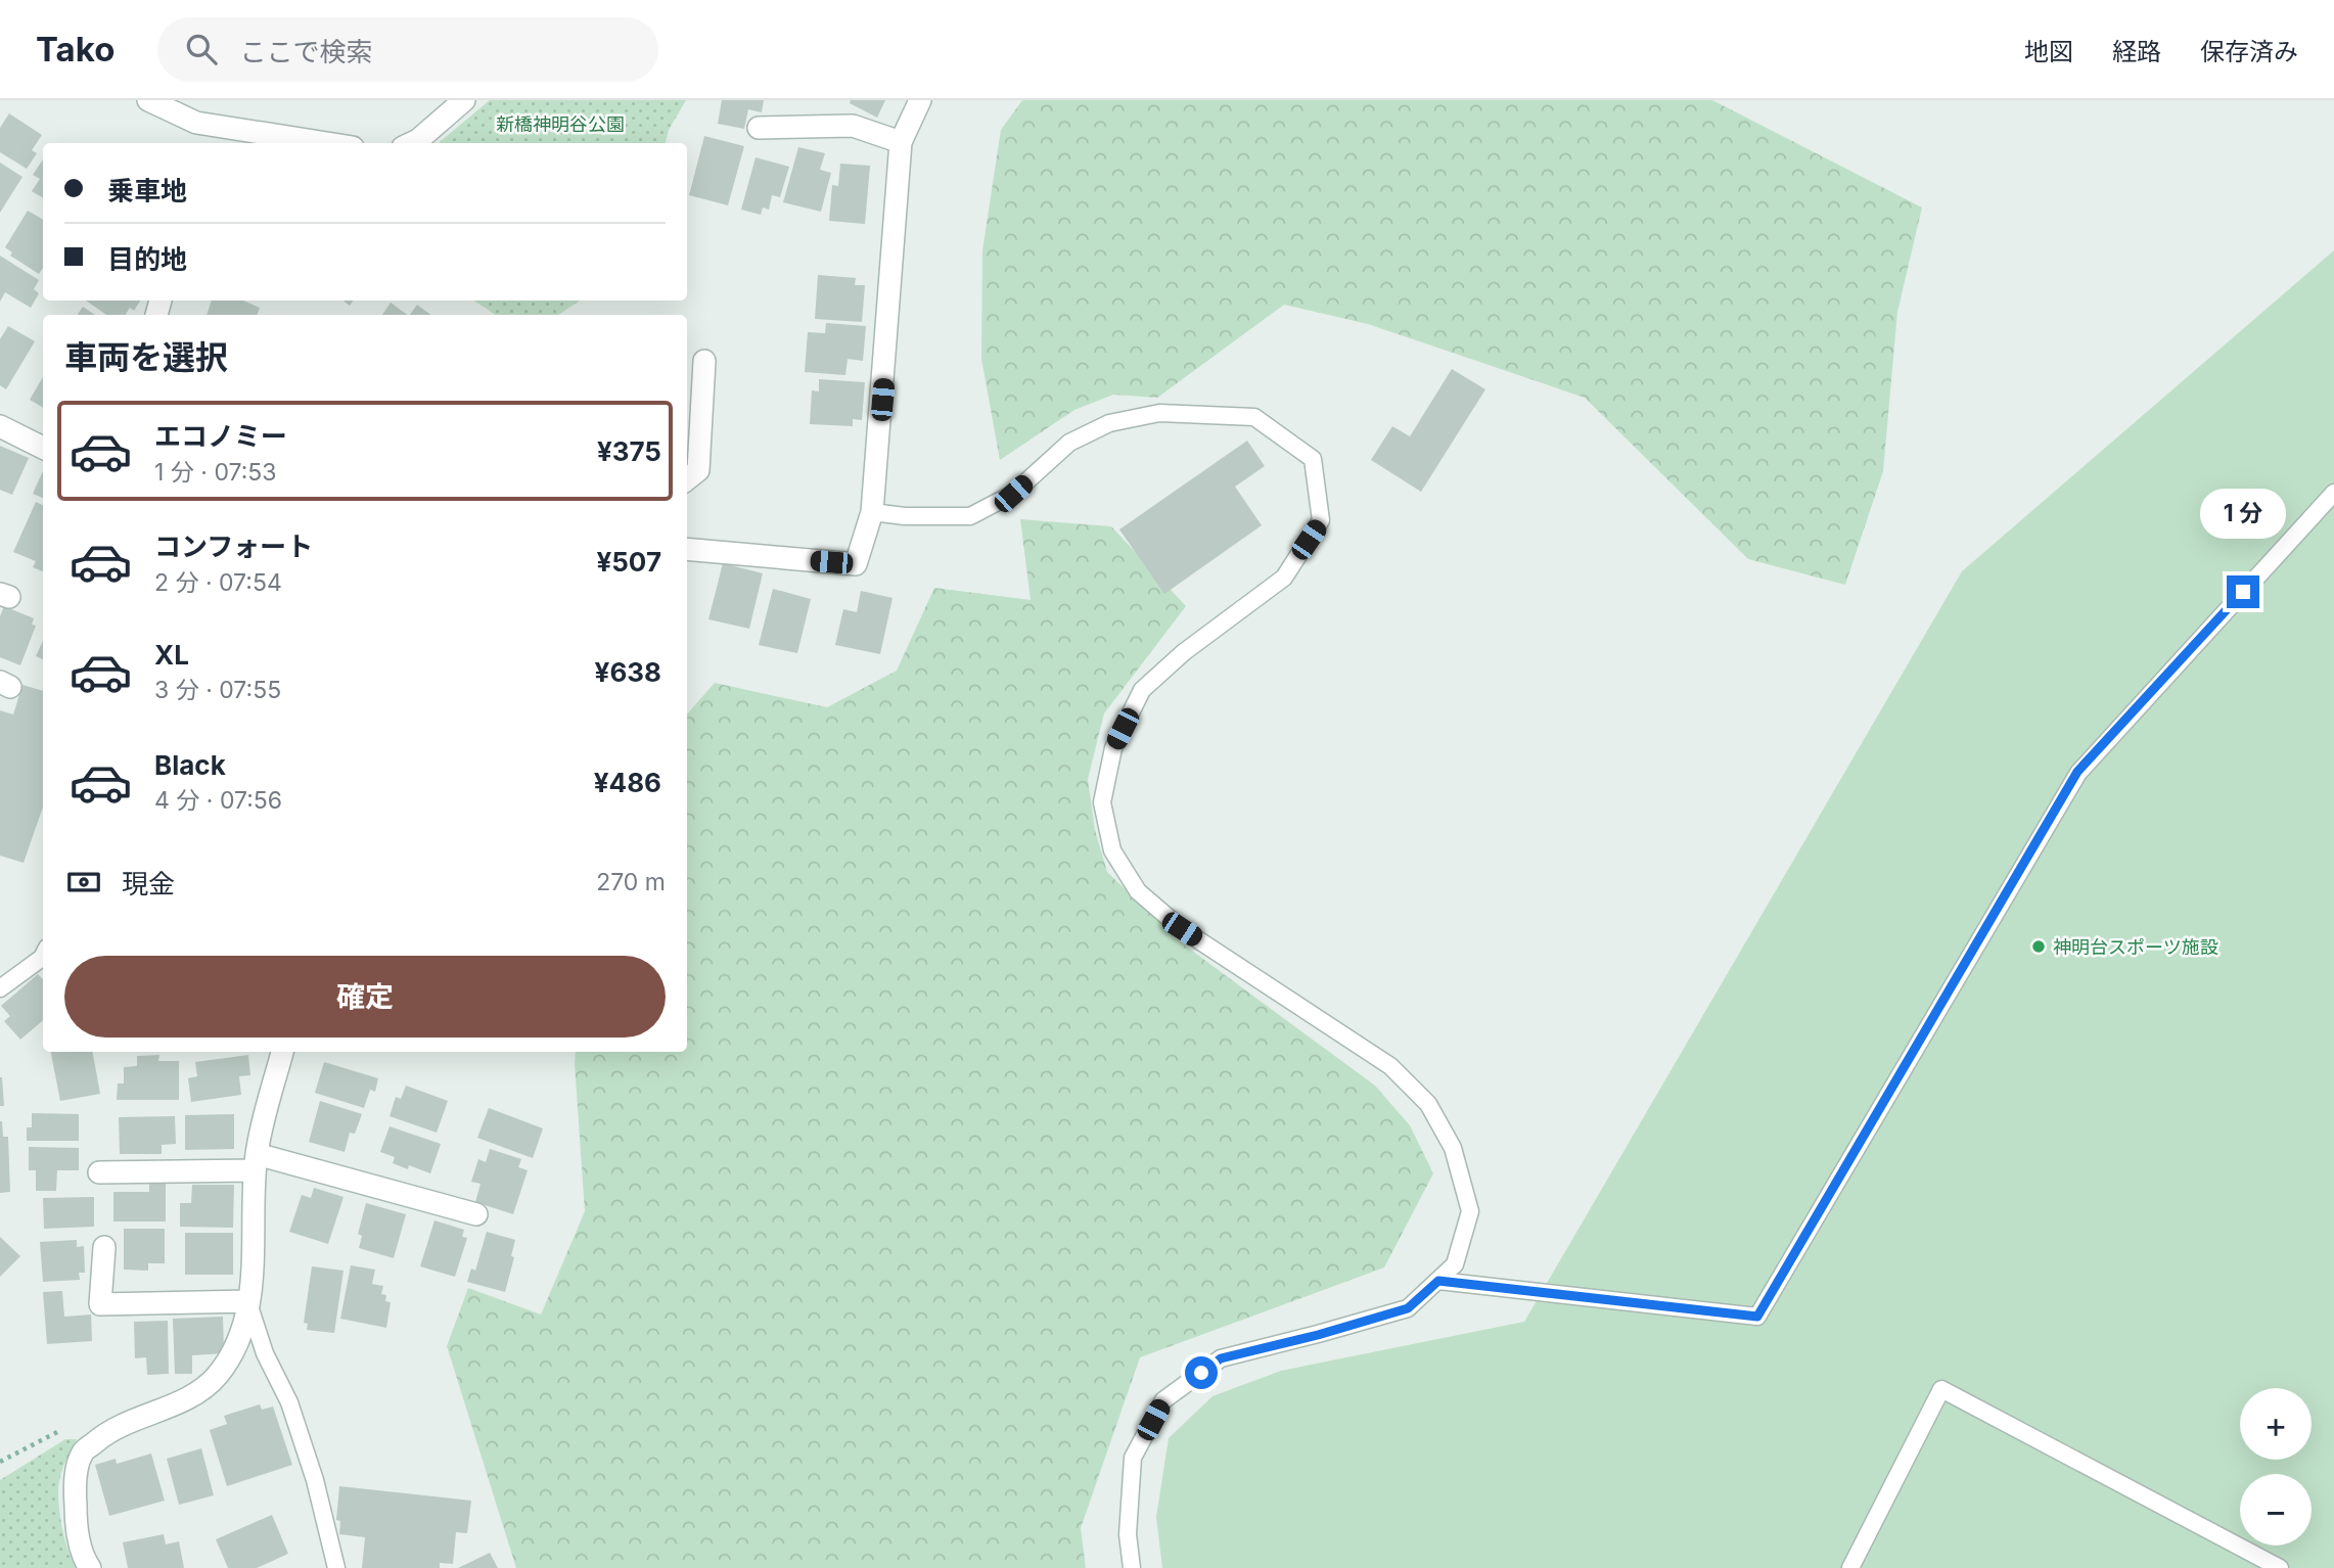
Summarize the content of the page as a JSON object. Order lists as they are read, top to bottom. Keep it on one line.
{"parks":["新橋神明谷公園"],"places":["神明台スポーツ施設"],"page":{"header":"Tako","search":"ここで検索","nav":["地図","経路","保存済み"],"banner":["乗車地","目的地"],"heading":"車両を選択","list":[{"name":"エコノミー","note":"1 分 · 07:53","value":"¥375"},{"name":"コンフォート","note":"2 分 · 07:54","value":"¥507"},{"name":"XL","note":"3 分 · 07:55","value":"¥638"},{"name":"Black","note":"4 分 · 07:56","value":"¥486"}],"bubble":"1 分","pay":["現金","270 m"],"buttons":"確定","map_buttons":["+","−"]}}
